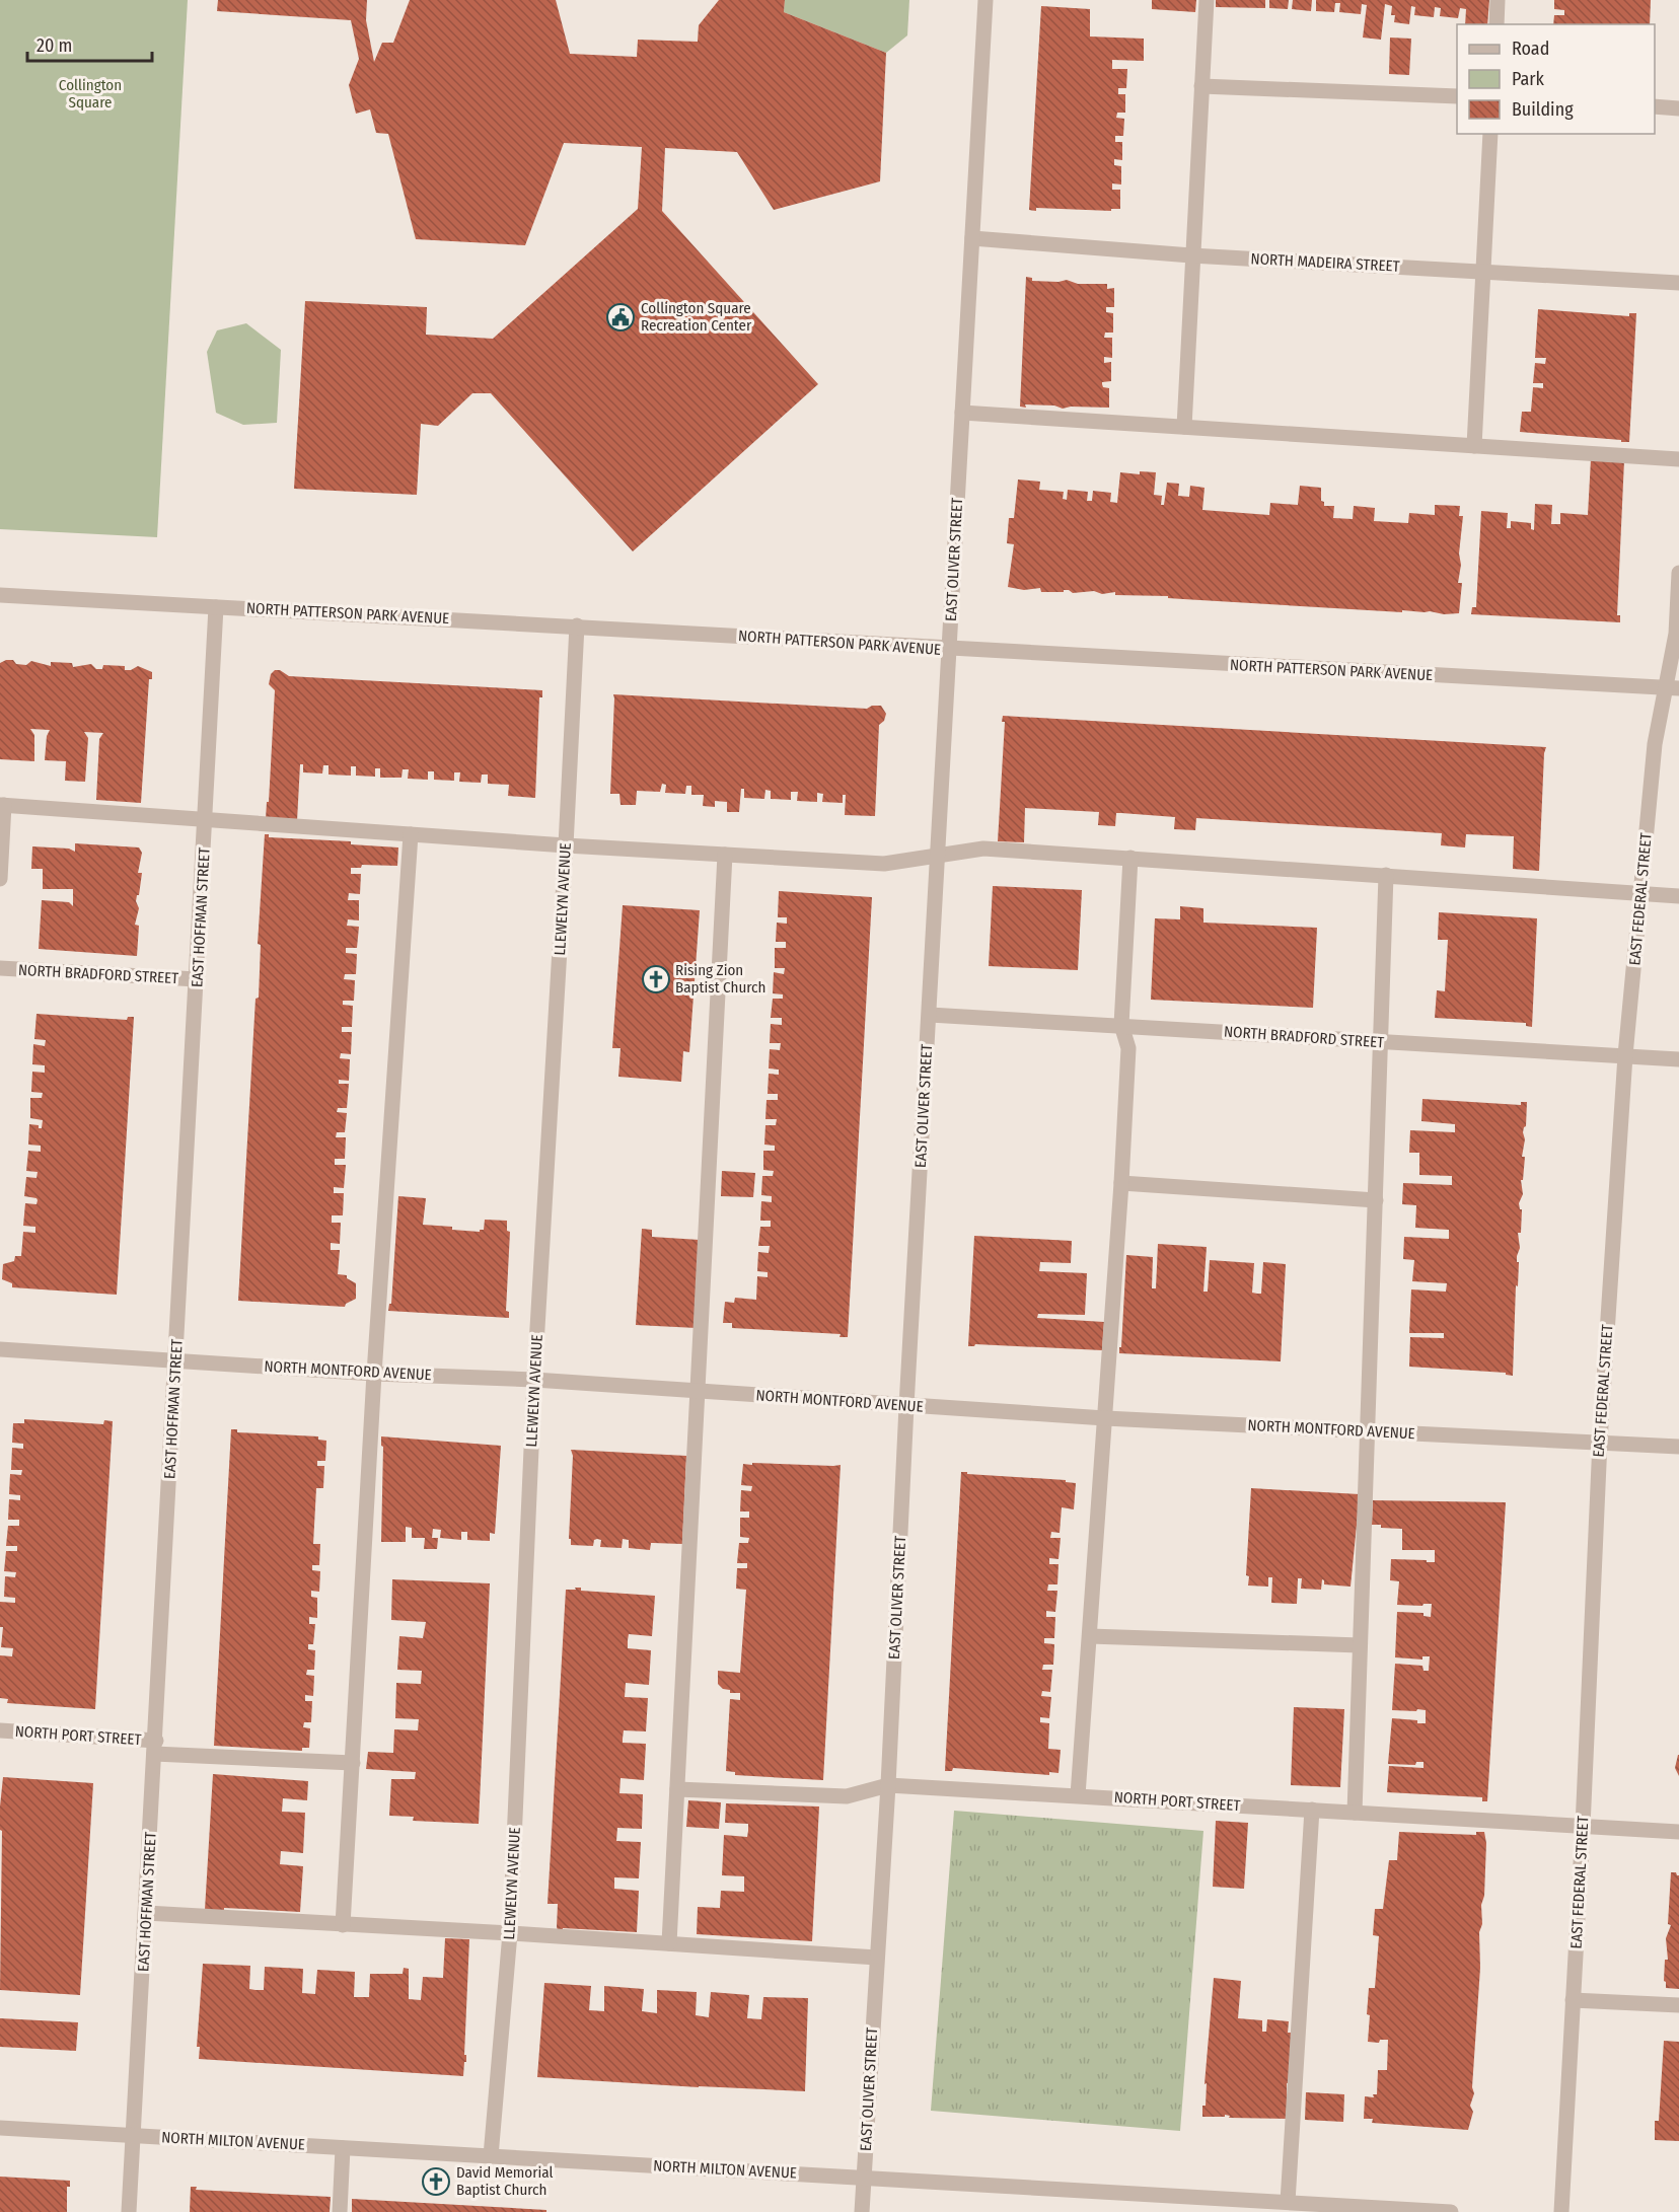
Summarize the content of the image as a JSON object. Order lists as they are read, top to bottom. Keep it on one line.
{"streets":{"street":["NORTH MADEIRA STREET","EAST OLIVER STREET","NORTH PATTERSON PARK AVENUE","LLEWELYN AVENUE","EAST FEDERAL STREET","EAST HOFFMAN STREET","NORTH BRADFORD STREET","NORTH MONTFORD AVENUE","NORTH PORT STREET","NORTH MILTON AVENUE"]},"crossings":[["NORTH MADEIRA STREET","EAST OLIVER STREET"],["EAST OLIVER STREET","NORTH PATTERSON PARK AVENUE"],["EAST OLIVER STREET","NORTH BRADFORD STREET"],["EAST OLIVER STREET","NORTH MONTFORD AVENUE"],["EAST OLIVER STREET","NORTH PORT STREET"],["EAST OLIVER STREET","NORTH MILTON AVENUE"],["NORTH PATTERSON PARK AVENUE","LLEWELYN AVENUE"],["NORTH PATTERSON PARK AVENUE","EAST FEDERAL STREET"],["NORTH PATTERSON PARK AVENUE","EAST HOFFMAN STREET"],["LLEWELYN AVENUE","NORTH MONTFORD AVENUE"],["LLEWELYN AVENUE","NORTH MILTON AVENUE"],["EAST FEDERAL STREET","NORTH BRADFORD STREET"],["EAST FEDERAL STREET","NORTH MONTFORD AVENUE"],["EAST FEDERAL STREET","NORTH PORT STREET"],["EAST HOFFMAN STREET","NORTH BRADFORD STREET"],["EAST HOFFMAN STREET","NORTH MONTFORD AVENUE"],["EAST HOFFMAN STREET","NORTH PORT STREET"],["EAST HOFFMAN STREET","NORTH MILTON AVENUE"]],"parks":["Collington Square"],"places":{"public building":["Collington Square Recreation Center"],"church":["Rising Zion Baptist Church","David Memorial Baptist Church"]},"legend":["Road","Park","Building"],"scale_bar":"20 m"}
